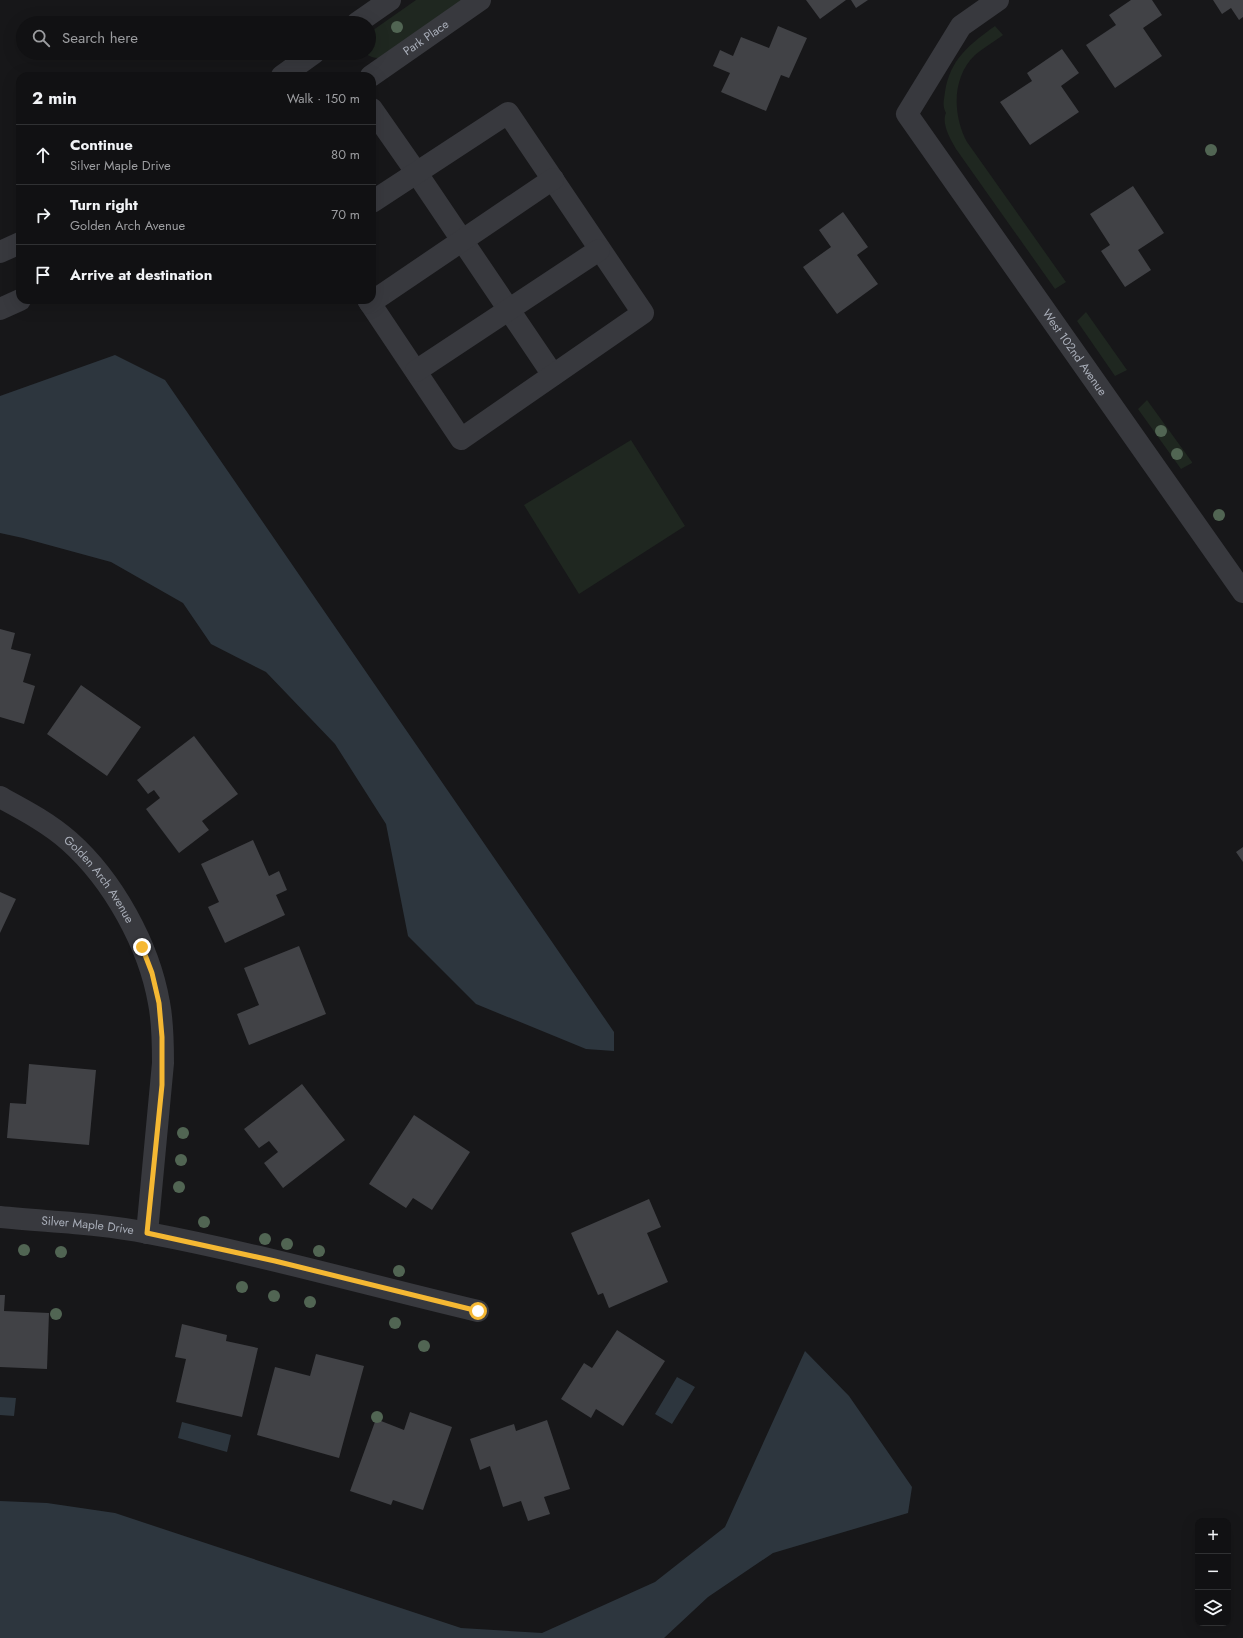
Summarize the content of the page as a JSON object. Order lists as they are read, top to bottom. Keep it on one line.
{"streets":{"street":["Park Place","West 102nd Avenue","Golden Arch Avenue","Silver Maple Drive"]},"crossings":[["Golden Arch Avenue","Silver Maple Drive"]],"page":{"search":"Search here","heading":["2 min","Walk · 150 m"],"list":[["Continue","Silver Maple Drive","80 m"],["Turn right","Golden Arch Avenue","70 m"],"Arrive at destination"],"map_buttons":["+","−"]}}
